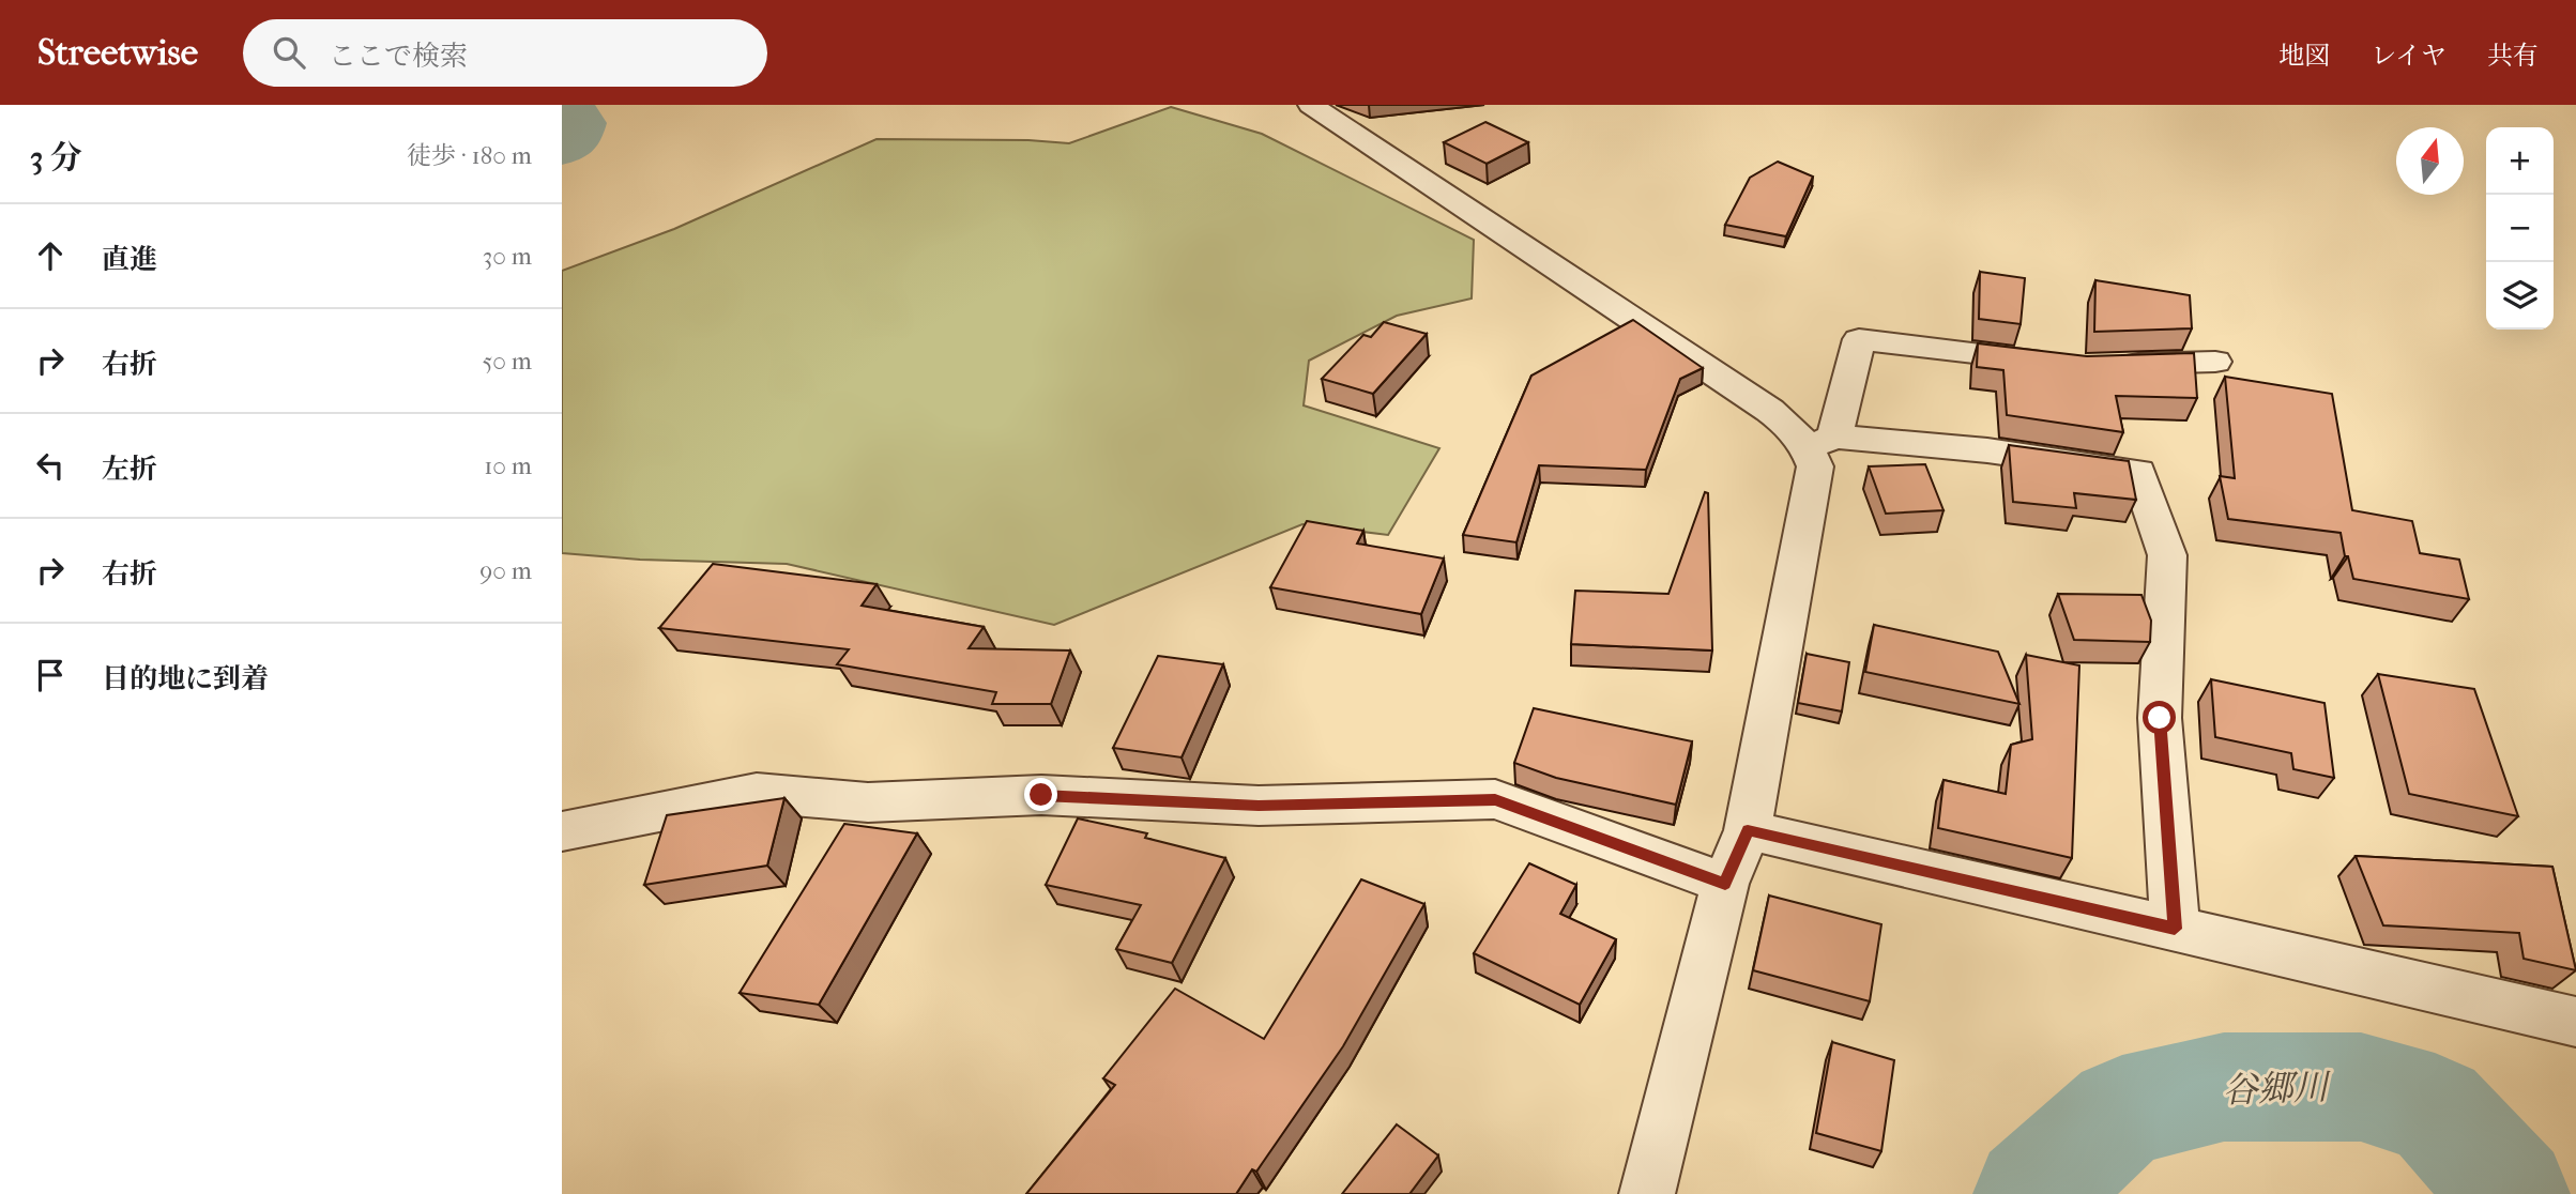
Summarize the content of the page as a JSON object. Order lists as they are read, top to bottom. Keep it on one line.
{"water":["谷郷川"],"north":"top","page":{"header":"Streetwise","search":"ここで検索","nav":["地図","レイヤ","共有"],"heading":["3 分","徒歩 · 180 m"],"map_buttons":["+","−"],"list":[["直進","30 m"],["右折","50 m"],["左折","10 m"],["右折","90 m"],"目的地に到着"]}}
